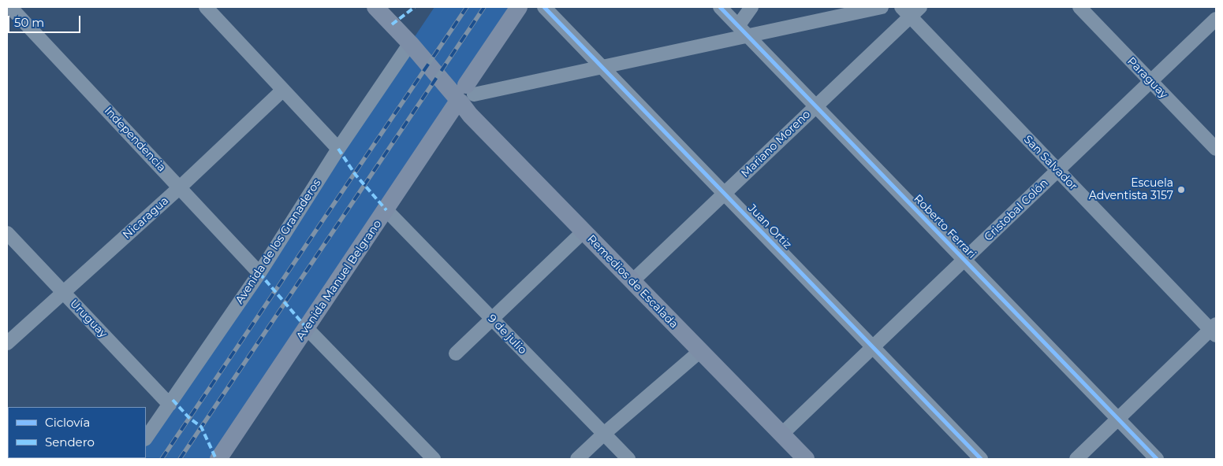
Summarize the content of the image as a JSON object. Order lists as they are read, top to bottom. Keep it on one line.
{"streets":{"main road":["Avenida Manuel Belgrano","Remedios de Escalada"],"street":["Paraguay","Independencia","Mariano Moreno","San Salvador","Cristobal Colón","Nicaragua","Juan Ortiz","Roberto Ferrari","Avenida de los Granaderos","Uruguay","9 de julio"]},"crossings":[["Paraguay","Cristobal Colón"],["Independencia","Nicaragua"],["Independencia","Avenida de los Granaderos"],["Mariano Moreno","San Salvador"],["Mariano Moreno","Juan Ortiz"],["Mariano Moreno","Roberto Ferrari"],["Mariano Moreno","Remedios de Escalada"],["San Salvador","Cristobal Colón"],["Cristobal Colón","Juan Ortiz"],["Cristobal Colón","Roberto Ferrari"],["Cristobal Colón","Remedios de Escalada"],["Nicaragua","Uruguay"],["Avenida de los Granaderos","Remedios de Escalada"],["Avenida de los Granaderos","Uruguay"],["Avenida Manuel Belgrano","Remedios de Escalada"],["Avenida Manuel Belgrano","9 de julio"]],"places":["Escuela Adventista 3157"],"legend":["Ciclovía","Sendero"],"scale_bar":"50 m"}
